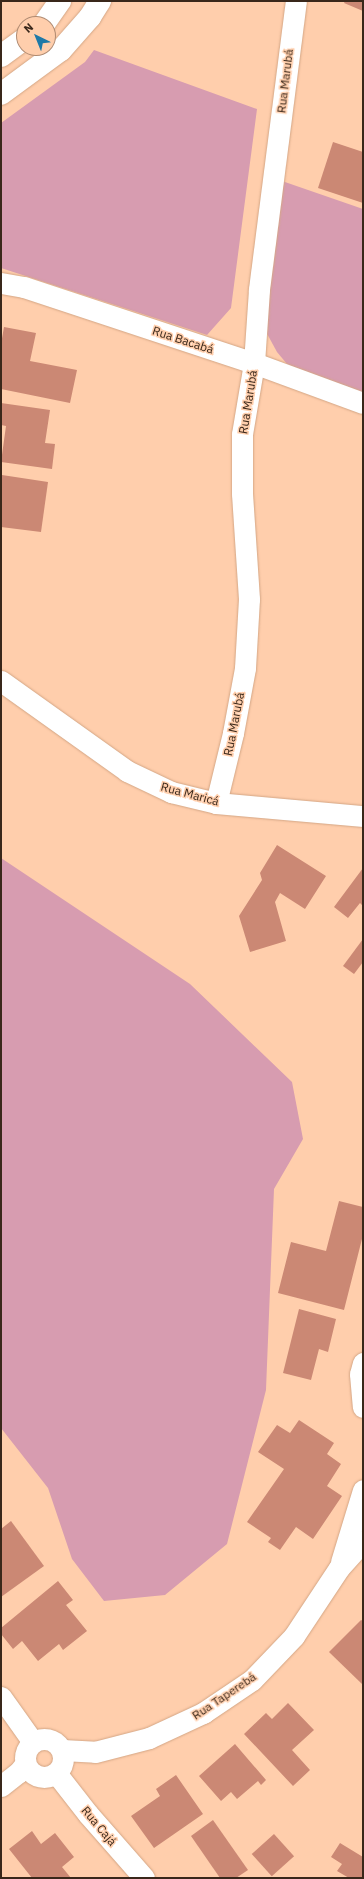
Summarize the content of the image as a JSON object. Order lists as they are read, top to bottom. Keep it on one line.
{"streets":{"street":["Rua Marubá","Rua Bacabá","Rua Maricá","Rua Taperebá","Rua Cajá"]},"crossings":[["Rua Marubá","Rua Bacabá"],["Rua Marubá","Rua Maricá"],["Rua Taperebá","Rua Cajá"]],"north":"top left"}
